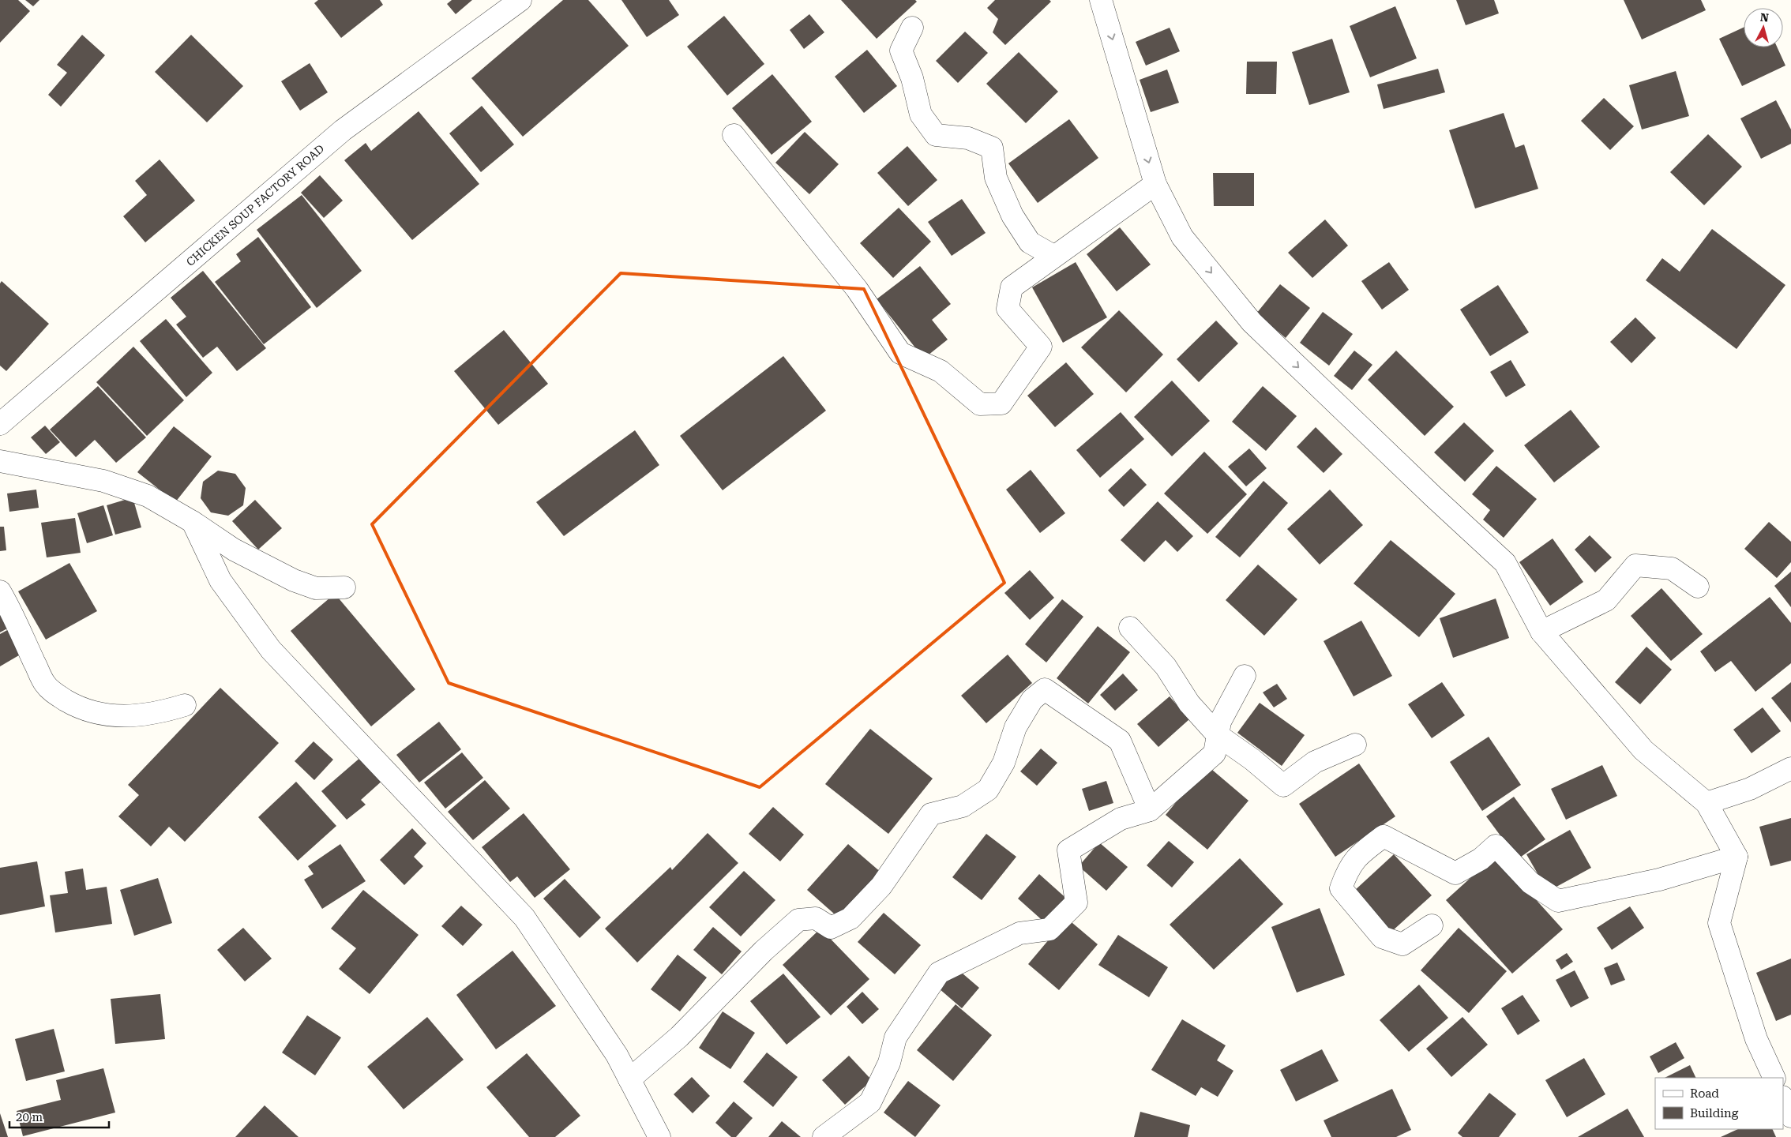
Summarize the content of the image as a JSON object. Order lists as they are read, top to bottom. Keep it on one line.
{"streets":{"street":["CHICKEN SOUP FACTORY ROAD"]},"legend":["Road","Building"],"scale_bar":"20 m","north":"top"}
